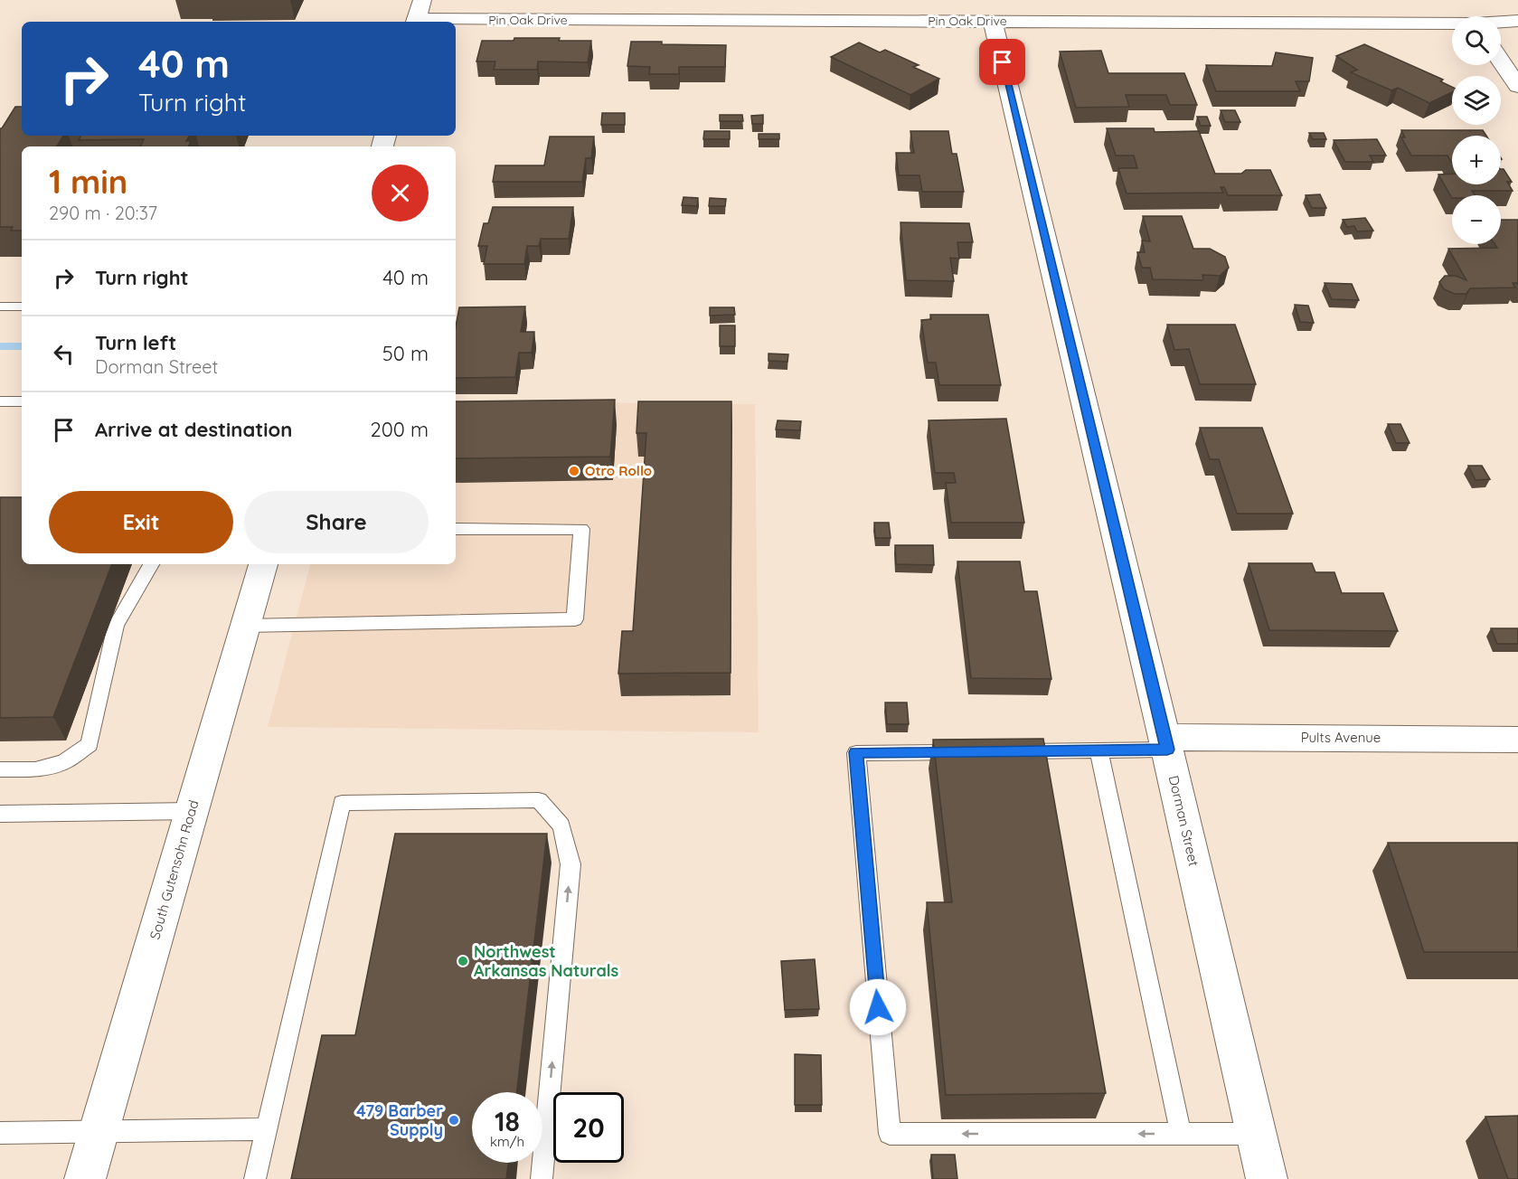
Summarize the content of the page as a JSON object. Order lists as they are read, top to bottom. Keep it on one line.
{"streets":{"street":["Pin Oak Drive","Pults Avenue","Dorman Street","South Gutensohn Road"]},"crossings":[["Pin Oak Drive","Dorman Street"],["Pults Avenue","Dorman Street"]],"places":["Otro Rollo","Northwest Arkansas Naturals","479 Barber Supply"],"page":{"map_buttons":["+","−"],"turn":["40 m","Turn right"],"heading":["1 min","290 m · 20:37"],"list":[{"name":"Turn right","value":"40 m"},{"name":"Turn left","note":"Dorman Street","value":"50 m"},{"name":"Arrive at destination","value":"200 m"}],"buttons":["Exit","Share"],"speed":"18 km/h","limit":"20"}}
